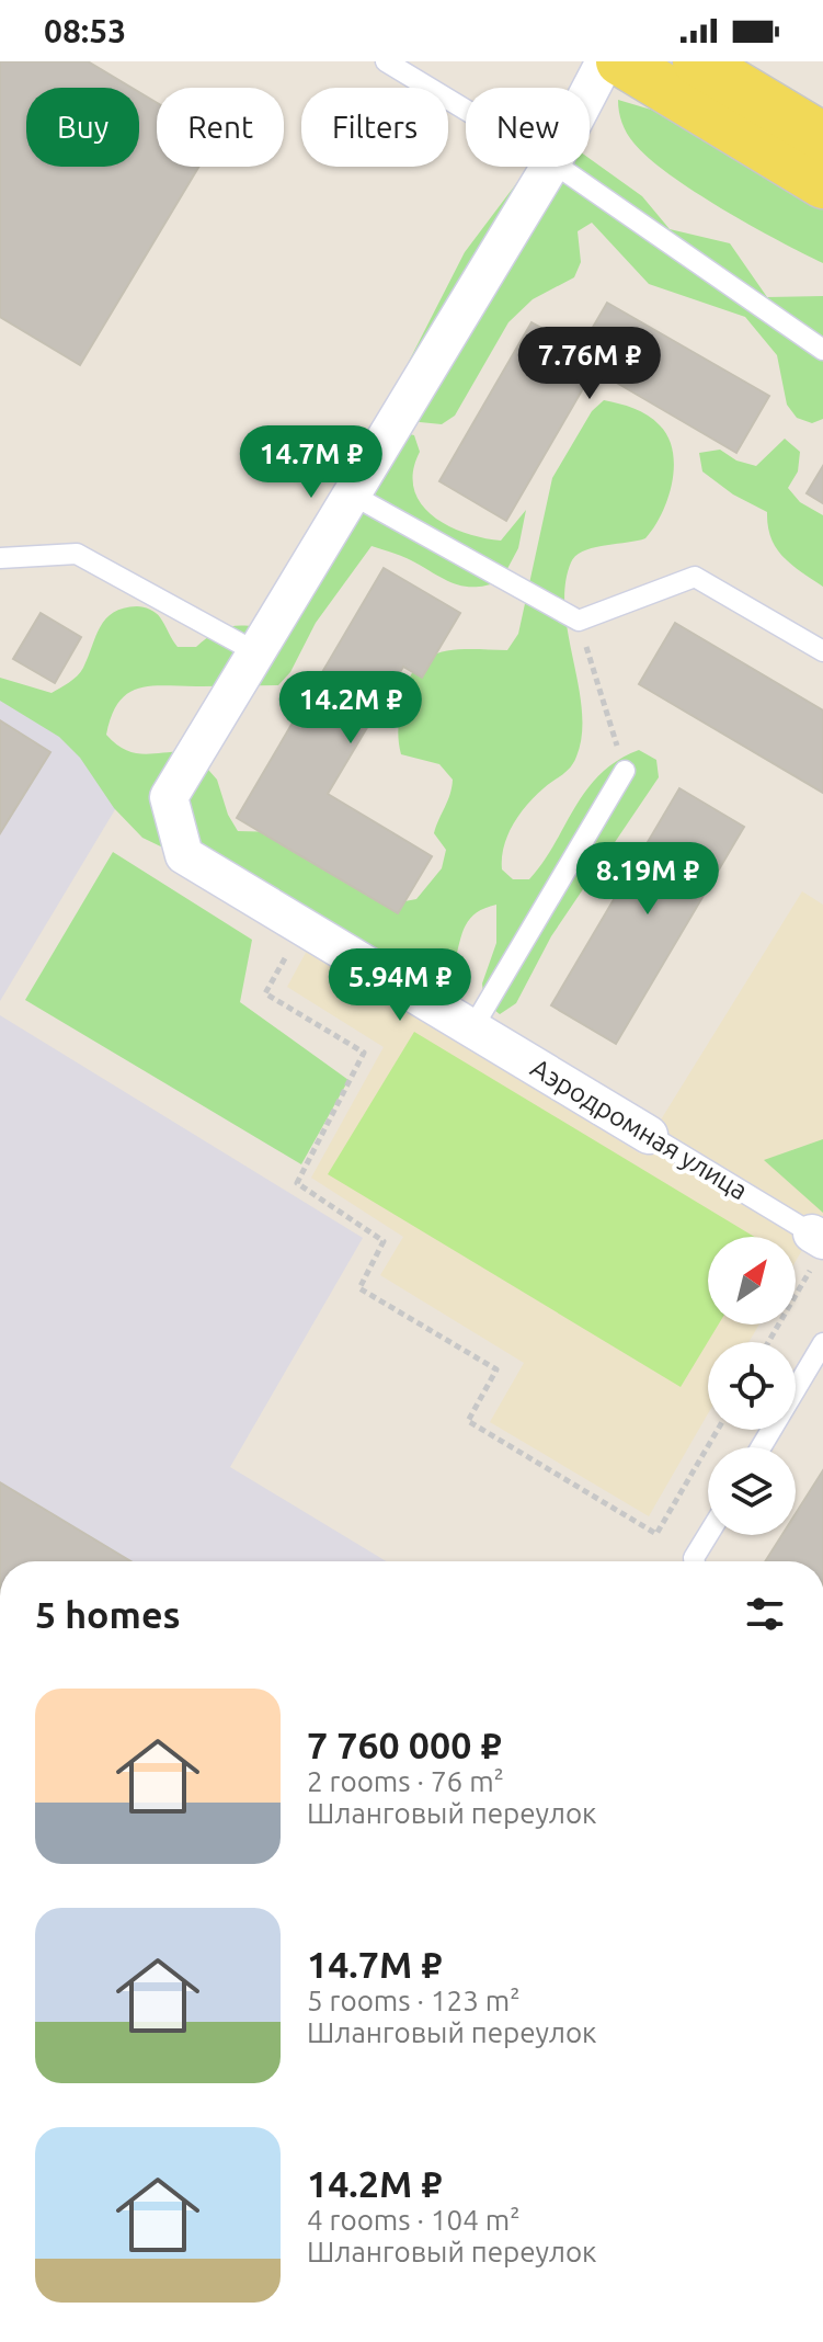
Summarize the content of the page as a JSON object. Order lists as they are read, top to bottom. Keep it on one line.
{"streets":{"street":["Аэродромная улица"]},"north":"top right","page":{"status":"08:53","chip":["Buy","Rent","Filters","New"],"price":["7.76M ₽","14.7M ₽","14.2M ₽","8.19M ₽","5.94M ₽"],"heading":"5 homes","list":[{"name":"7 760 000 ₽","note":"2 rooms · 76 m² · Шланговый переулок"},{"name":"14.7M ₽","note":"5 rooms · 123 m² · Шланговый переулок"},{"name":"14.2M ₽","note":"4 rooms · 104 m² · Шланговый переулок"}]}}
